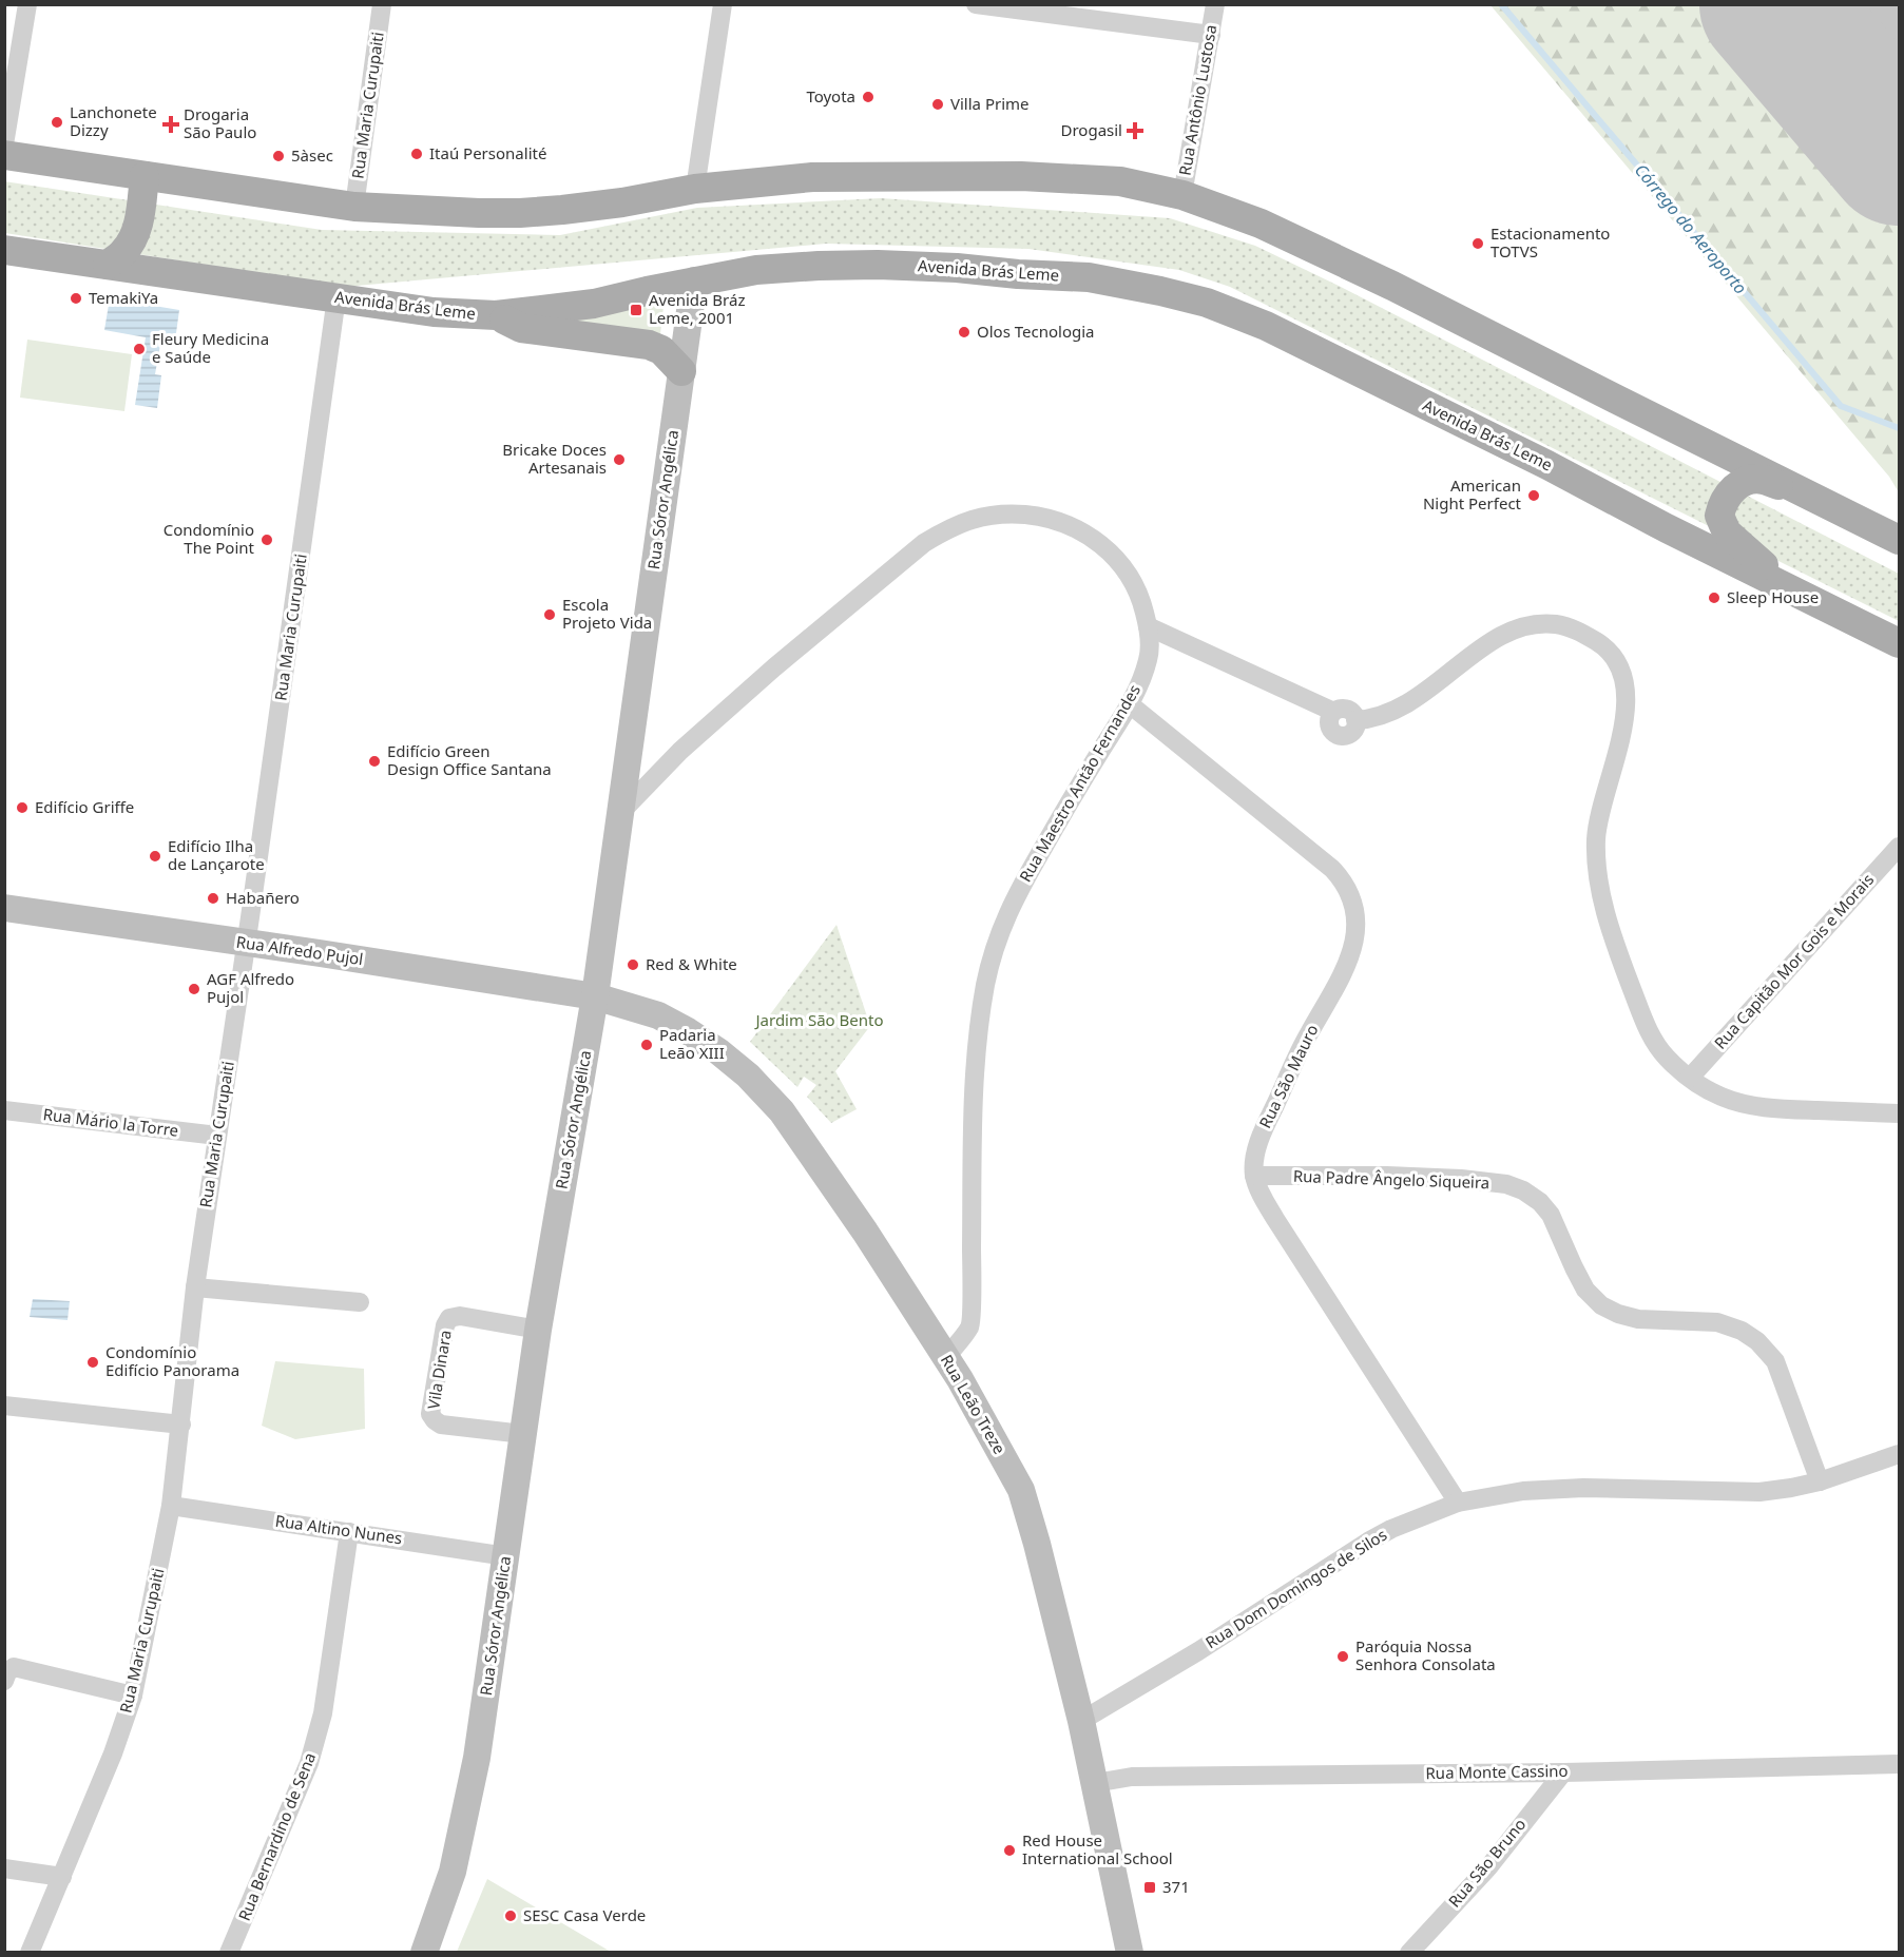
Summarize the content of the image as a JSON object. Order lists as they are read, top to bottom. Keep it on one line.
{"streets":{"main road":["Avenida Brás Leme","Rua Sóror Angélica","Rua Alfredo Pujol","Rua Leão Treze"],"street":["Rua Antônio Lustosa","Rua Maria Curupaiti","Rua Maestro Antão Fernandes","Rua Capitão Mor Gois e Morais","Rua São Mauro","Rua Mário la Torre","Rua Padre Ângelo Siqueira","Vila Dinara","Rua Altino Nunes","Rua Dom Domingos de Silos","Rua Monte Cassino","Rua Bernardino de Sena","Rua São Bruno"]},"crossings":[["Rua Maria Curupaiti","Avenida Brás Leme"],["Rua Maria Curupaiti","Rua Alfredo Pujol"],["Rua Maria Curupaiti","Rua Mário la Torre"],["Rua Maria Curupaiti","Rua Altino Nunes"],["Avenida Brás Leme","Rua Sóror Angélica"],["Rua Sóror Angélica","Rua Maestro Antão Fernandes"],["Rua Sóror Angélica","Rua Alfredo Pujol"],["Rua Sóror Angélica","Vila Dinara"],["Rua Sóror Angélica","Rua Leão Treze"],["Rua Sóror Angélica","Rua Altino Nunes"],["Rua Maestro Antão Fernandes","Rua São Mauro"],["Rua Maestro Antão Fernandes","Rua Leão Treze"],["Rua Alfredo Pujol","Rua Leão Treze"],["Rua São Mauro","Rua Padre Ângelo Siqueira"],["Rua Padre Ângelo Siqueira","Rua Dom Domingos de Silos"],["Rua Leão Treze","Rua Dom Domingos de Silos"],["Rua Leão Treze","Rua Monte Cassino"],["Rua Altino Nunes","Rua Bernardino de Sena"],["Rua Monte Cassino","Rua São Bruno"]],"water":["Córrego do Aeroporto"],"parks":["Jardim São Bento"],"places":{"other":["Toyota","Villa Prime","Lanchonete Dizzy","Itaú Personalité","5àsec","Estacionamento TOTVS","TemakiYa","Olos Tecnologia","Fleury Medicina e Saúde","Bricake Doces Artesanais","American Night Perfect","Condomínio The Point","Sleep House","Escola Projeto Vida","Edifício Green Design Office Santana","Edifício Griffe","Edifício Ilha de Lançarote","Habañero","Red & White","AGF Alfredo Pujol","Padaria Leão XIII","Condomínio Edifício Panorama","Paróquia Nossa Senhora Consolata","Red House International School","SESC Casa Verde"],"health":["Drogaria São Paulo","Drogasil"],"transit":["Avenida Bráz Leme, 2001","371"]}}
